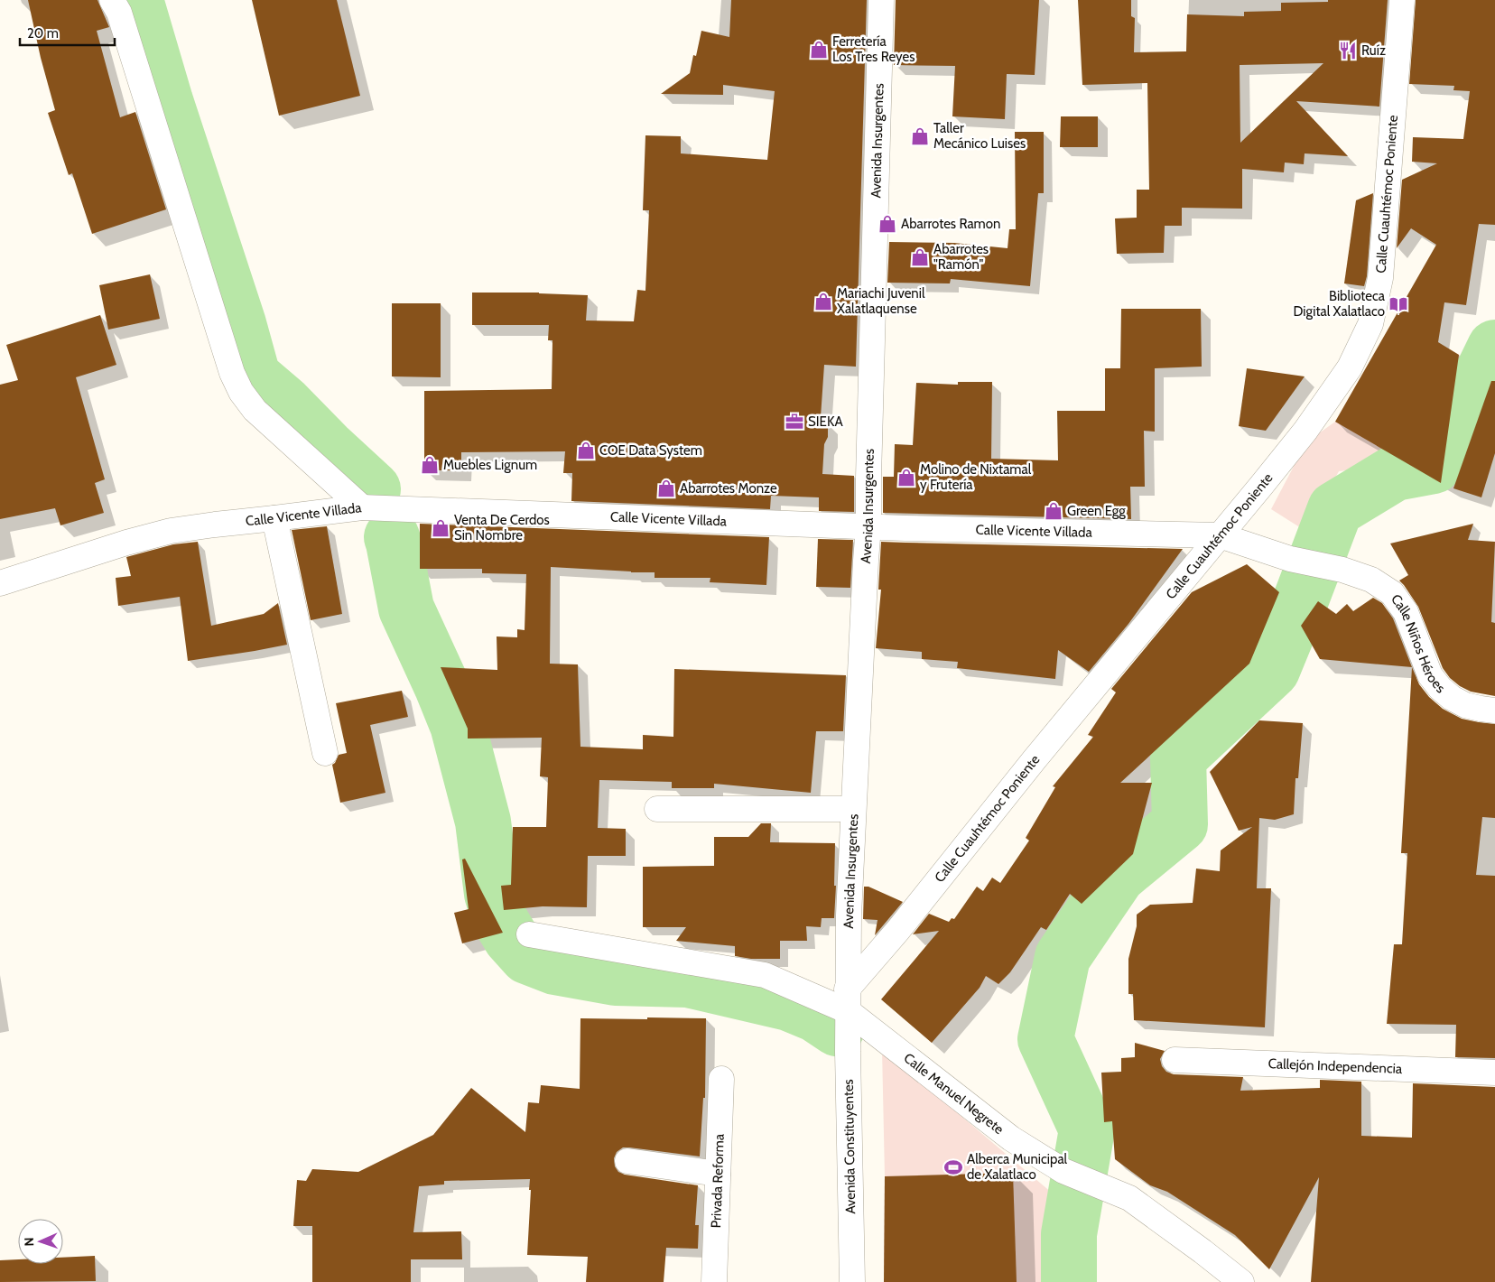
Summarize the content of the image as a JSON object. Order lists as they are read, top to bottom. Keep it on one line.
{"streets":{"street":["Avenida Insurgentes","Calle Cuauhtémoc Poniente","Calle Vicente Villada","Calle Niños Héroes","Callejón Independencia","Calle Manuel Negrete","Avenida Constituyentes","Privada Reforma"]},"crossings":[["Avenida Insurgentes","Calle Cuauhtémoc Poniente"],["Avenida Insurgentes","Calle Vicente Villada"],["Avenida Insurgentes","Calle Manuel Negrete"],["Avenida Insurgentes","Avenida Constituyentes"],["Calle Cuauhtémoc Poniente","Calle Vicente Villada"],["Calle Cuauhtémoc Poniente","Calle Manuel Negrete"],["Calle Cuauhtémoc Poniente","Avenida Constituyentes"],["Calle Vicente Villada","Calle Niños Héroes"],["Calle Manuel Negrete","Avenida Constituyentes"]],"places":{"shop":["Ferretería Los Tres Reyes","Taller Mecánico Luises","Abarrotes Ramon","Abarrotes \"Ramón\"","Mariachi Juvenil Xalatlaquense","COE Data System","Muebles Lignum","Molino de Nixtamal y Frutería","Abarrotes Monze","Green Egg","Venta De Cerdos Sin Nombre"],"restaurant":["Ruíz"],"library":["Biblioteca Digital Xalatlaco"],"office":["SIEKA"],"sports":["Alberca Municipal de Xalatlaco"]},"scale_bar":"20 m","north":"left"}
